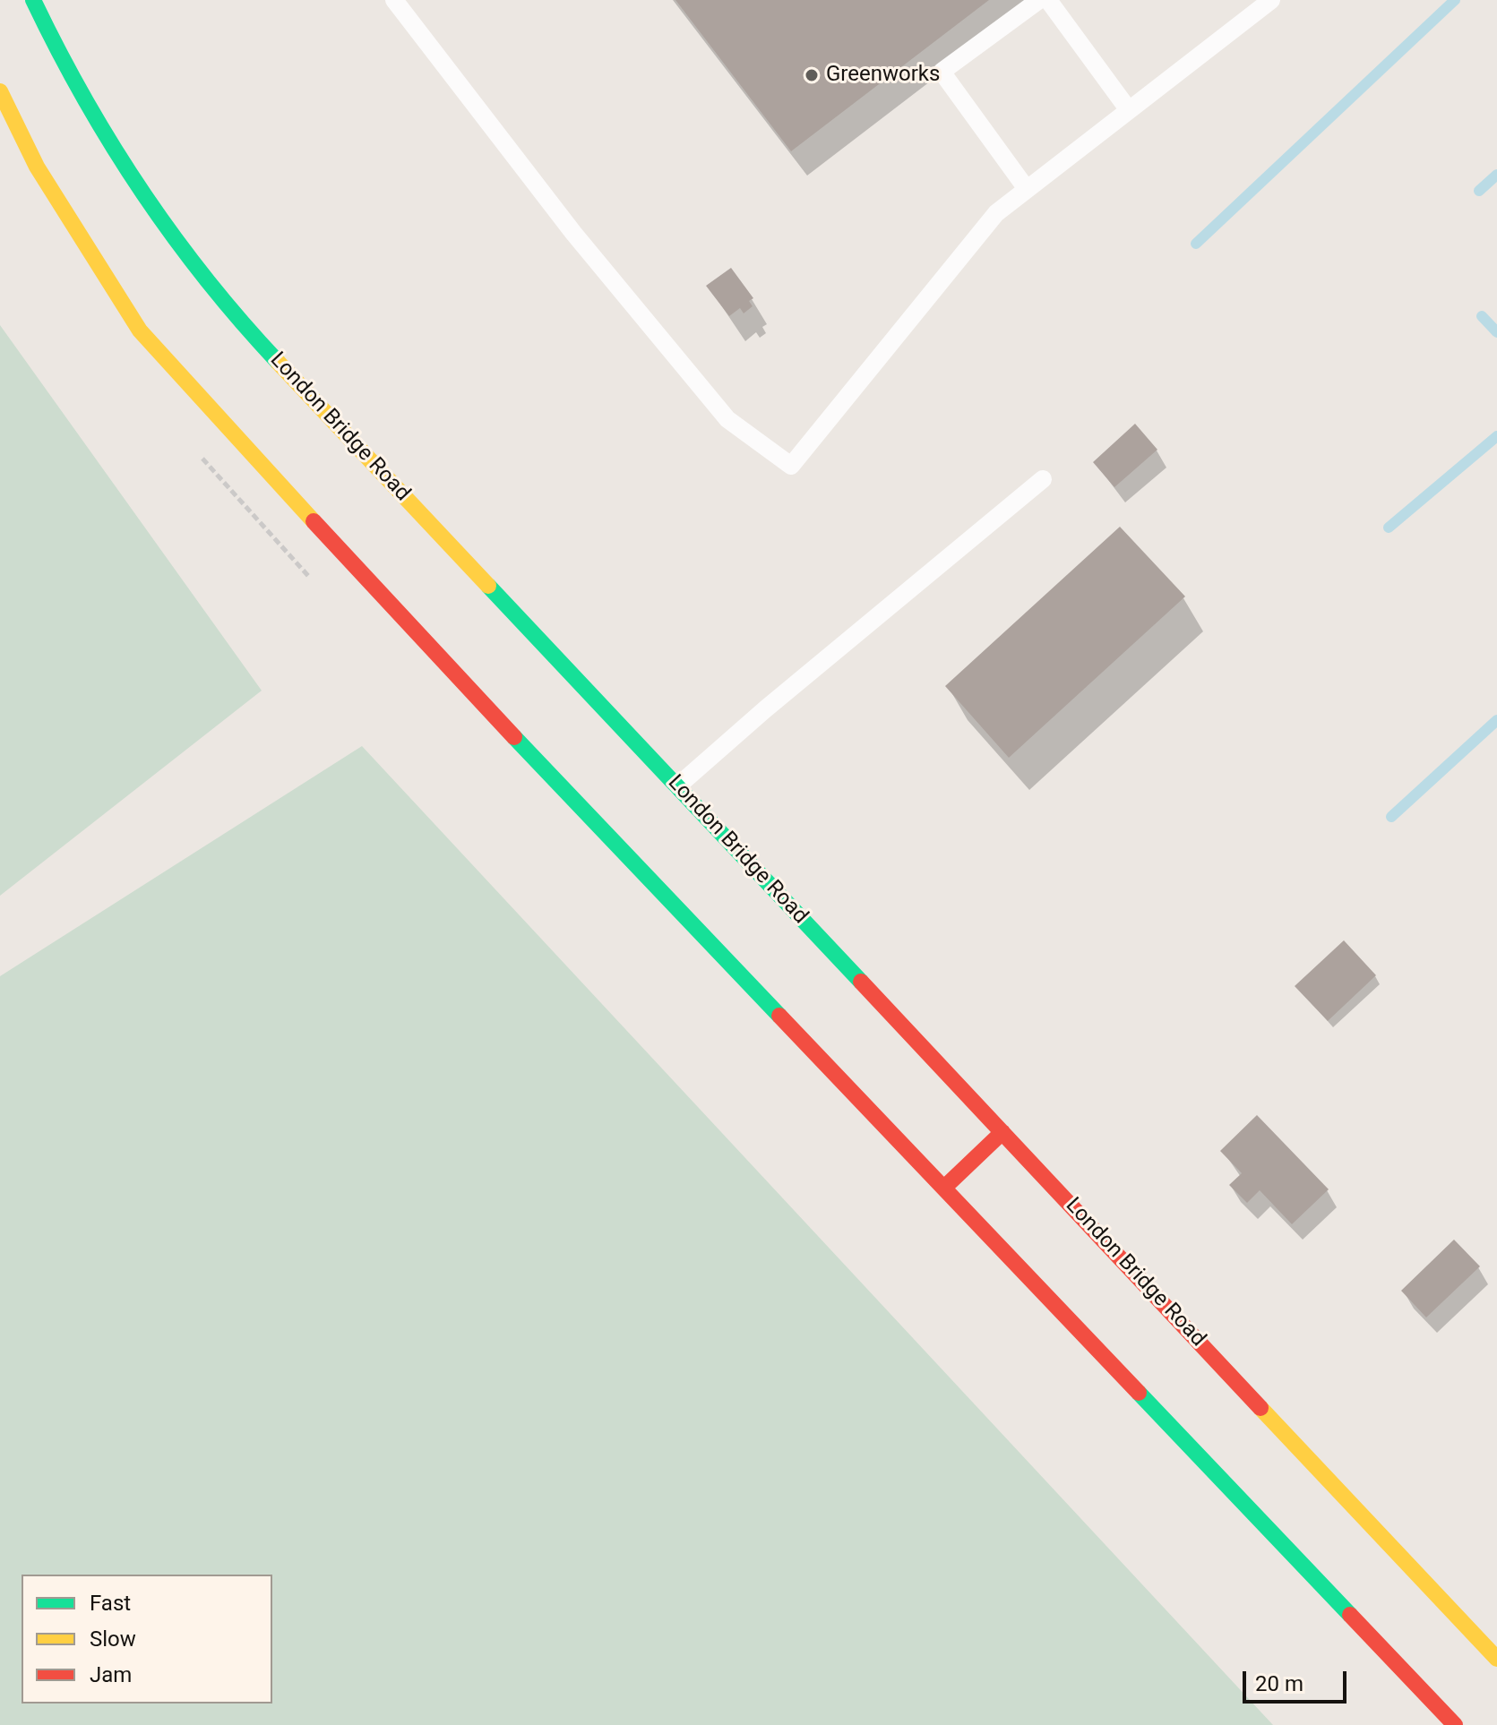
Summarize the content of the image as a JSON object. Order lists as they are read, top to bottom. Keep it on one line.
{"streets":{"main road":["London Bridge Road"]},"places":["Greenworks"],"legend":["Fast","Slow","Jam"],"scale_bar":"20 m"}
